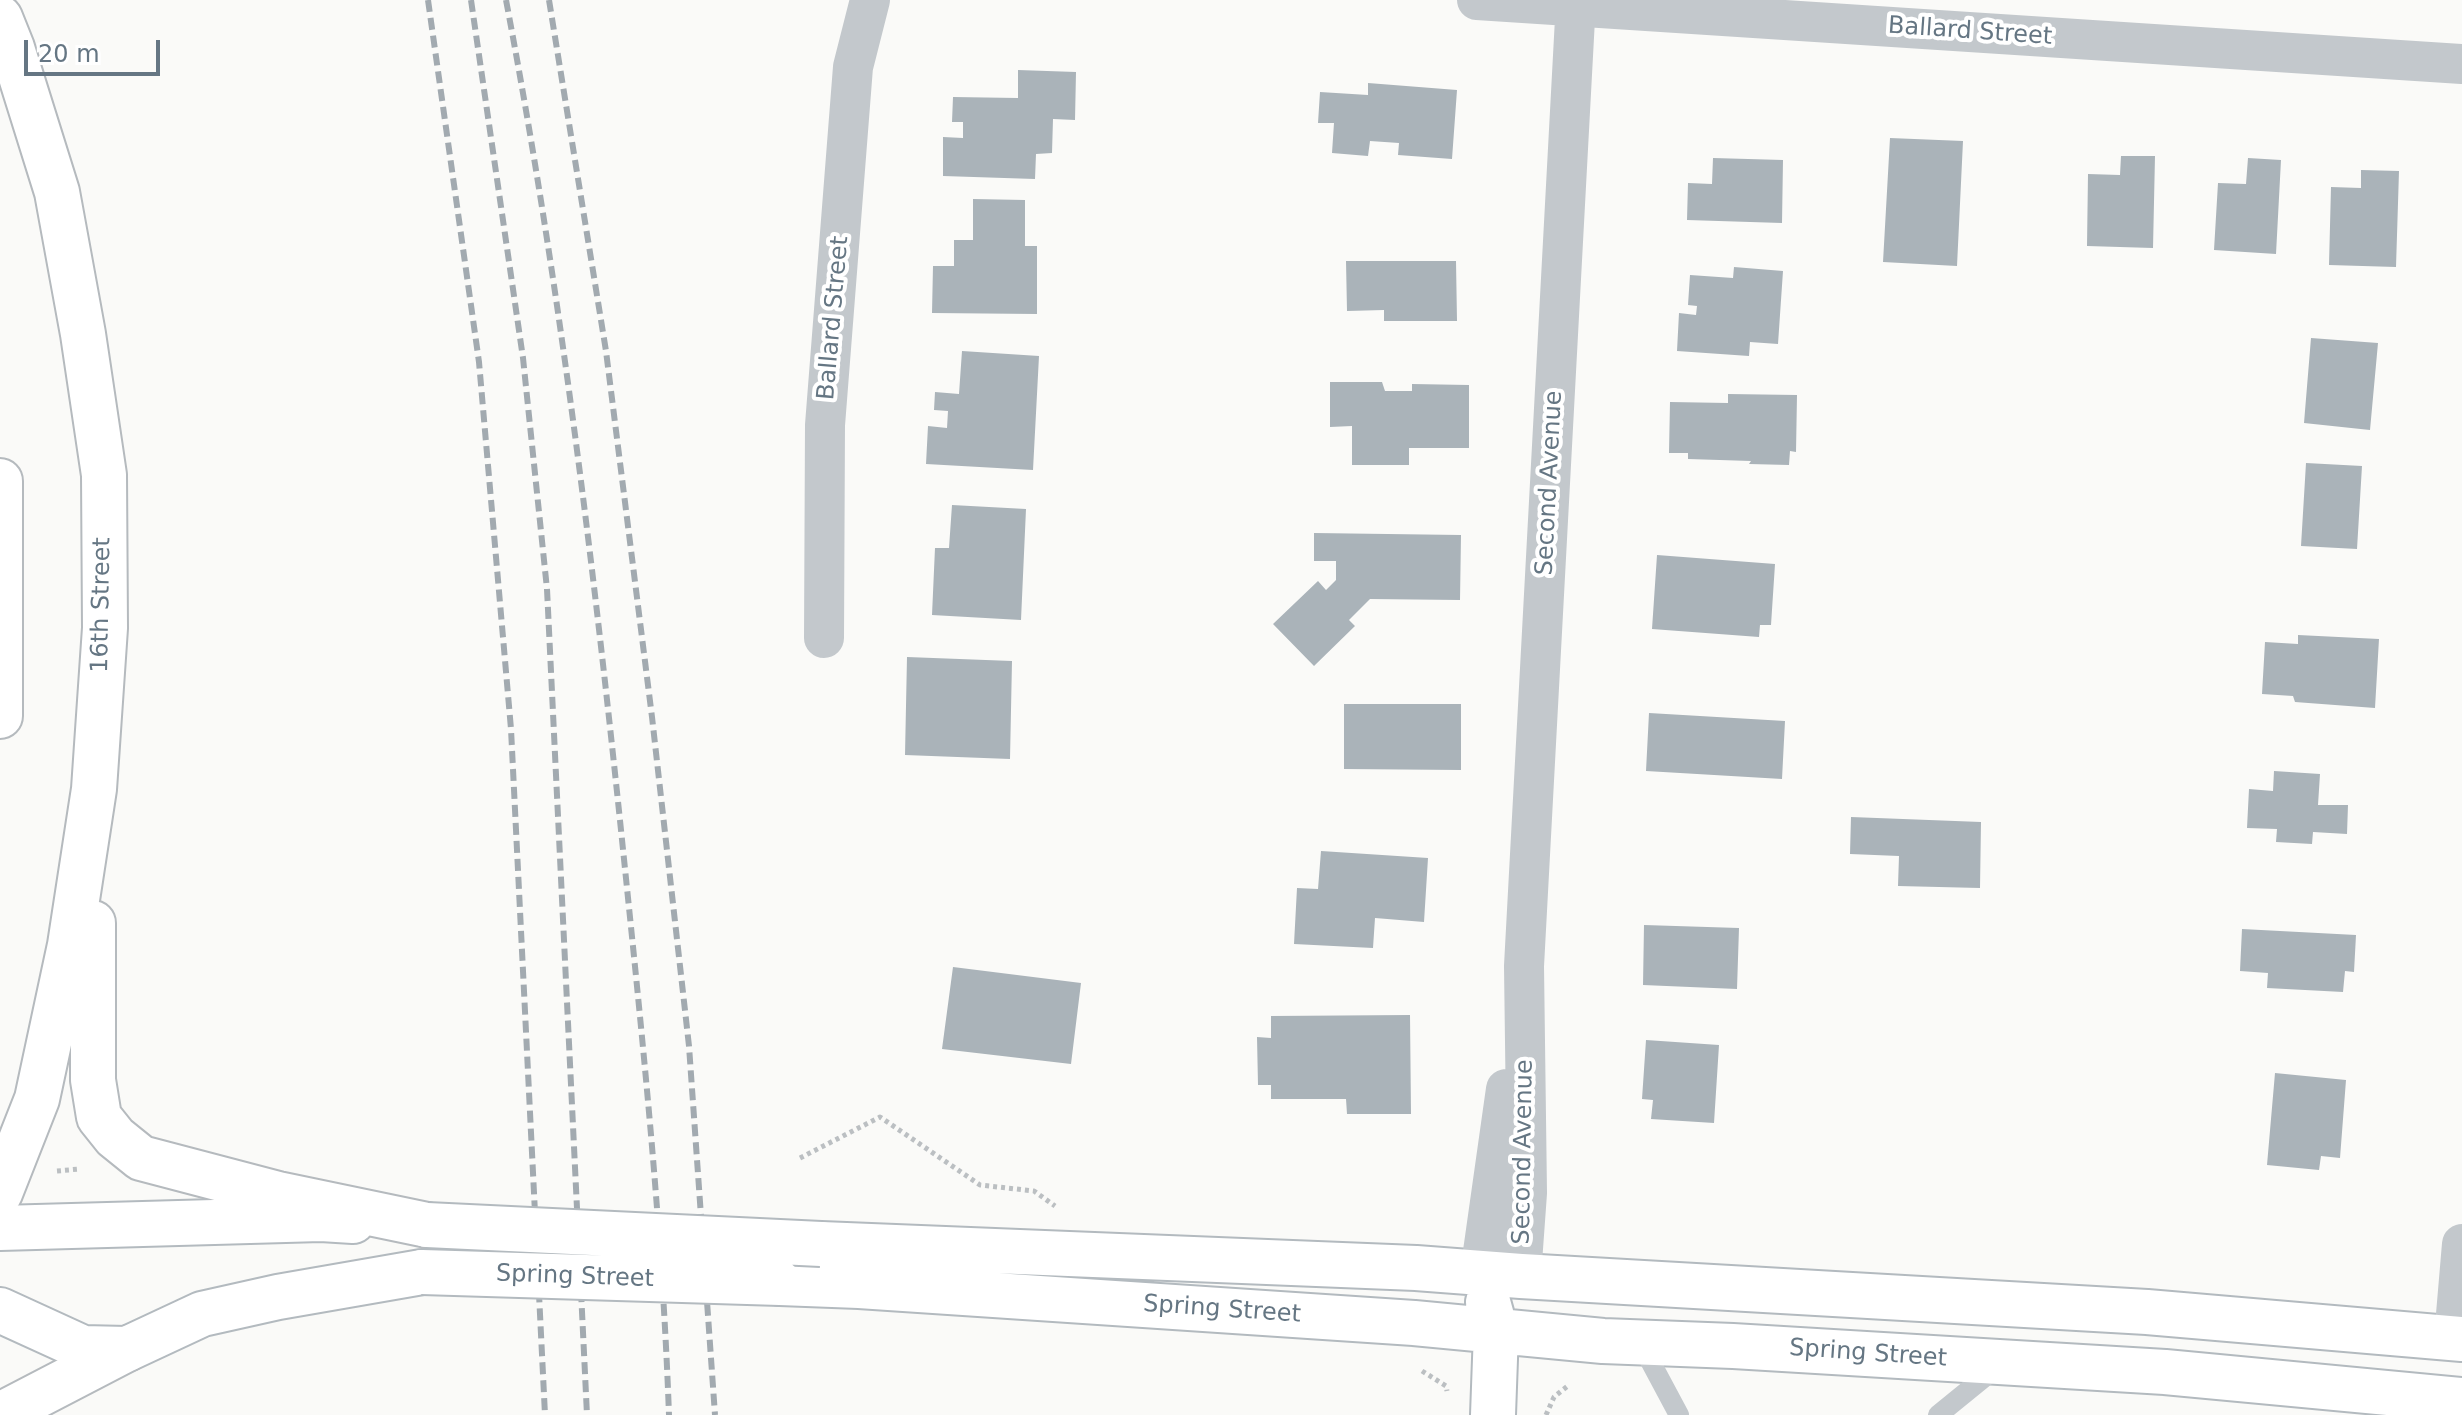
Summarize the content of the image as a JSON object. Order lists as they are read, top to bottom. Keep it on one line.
{"streets":{"main road":["Second Avenue","16th Street","Spring Street"],"street":["Ballard Street"]},"crossings":[["Ballard Street","Second Avenue"],["Second Avenue","Spring Street"]],"scale_bar":"20 m"}
